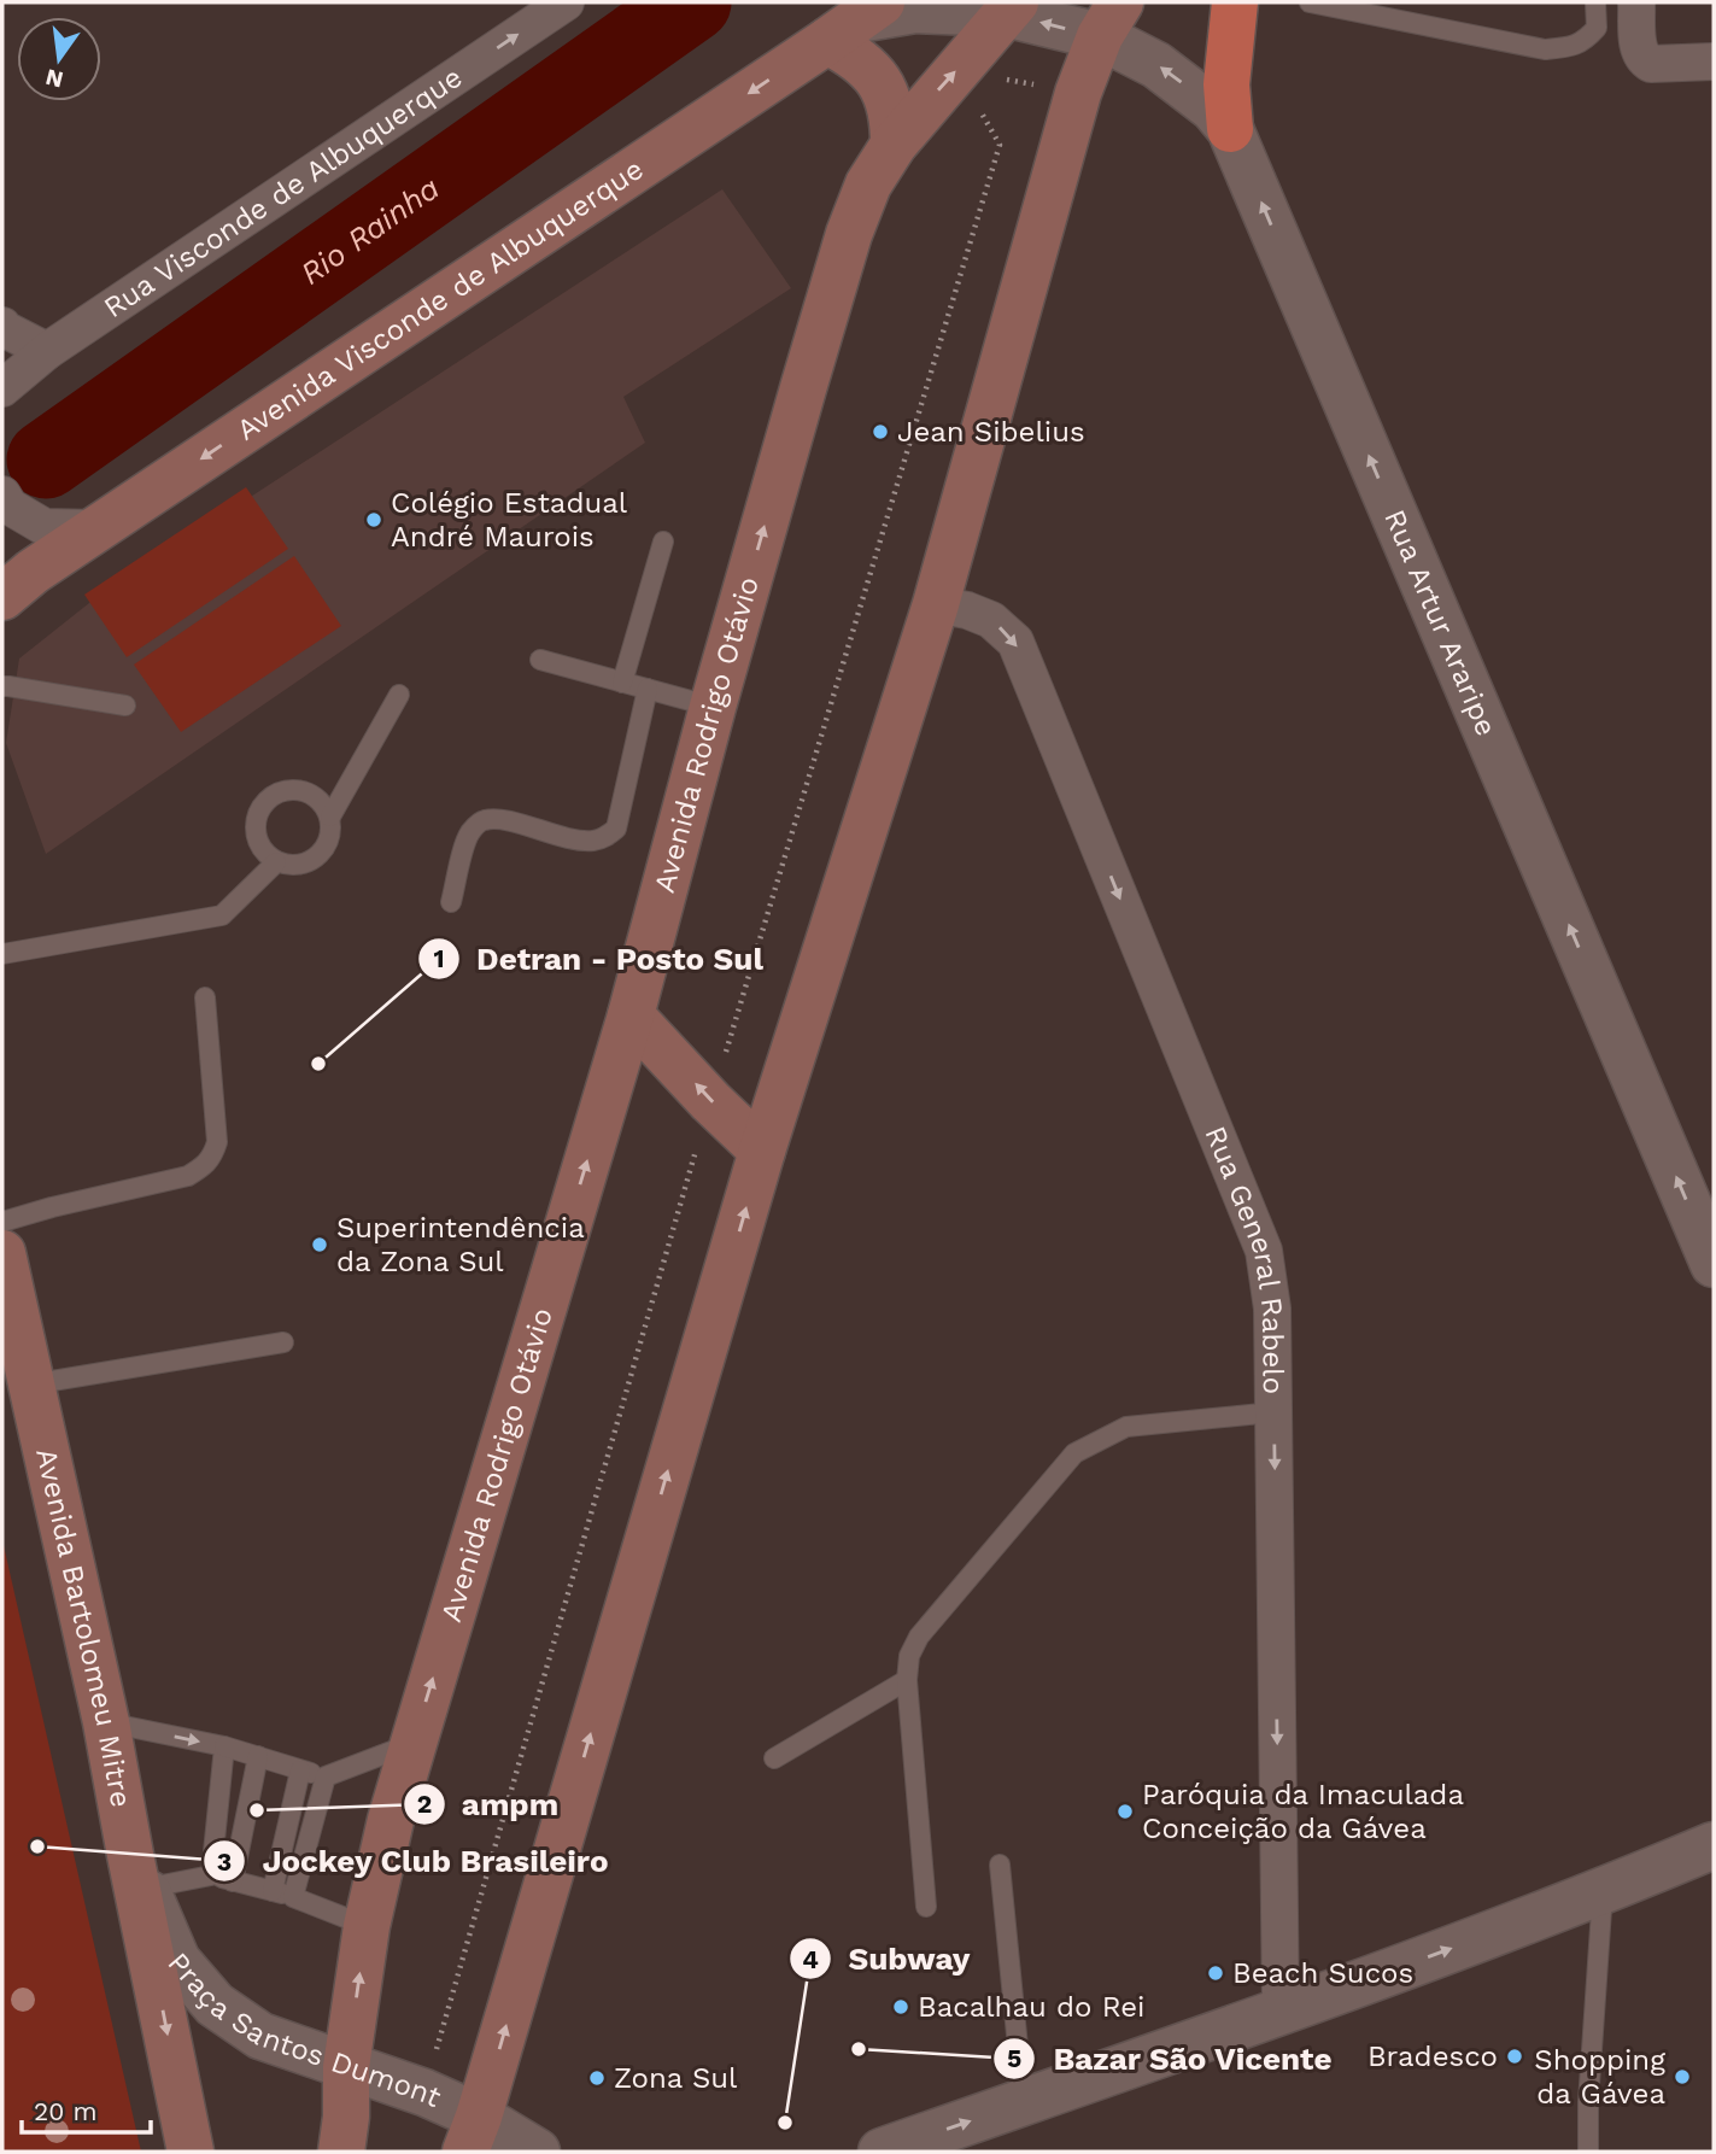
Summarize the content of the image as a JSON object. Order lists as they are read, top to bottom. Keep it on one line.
{"streets":{"main road":["Avenida Visconde de Albuquerque","Avenida Rodrigo Otávio","Avenida Bartolomeu Mitre"],"street":["Rua Visconde de Albuquerque","Rua Artur Araripe","Rua General Rabelo","Praça Santos Dumont"]},"crossings":[["Avenida Visconde de Albuquerque","Rua Artur Araripe"],["Rua Artur Araripe","Avenida Rodrigo Otávio"],["Avenida Rodrigo Otávio","Praça Santos Dumont"],["Avenida Bartolomeu Mitre","Praça Santos Dumont"]],"one_way":["Rua Visconde de Albuquerque","Avenida Visconde de Albuquerque","Rua Artur Araripe","Rua General Rabelo"],"water":["Rio Rainha"],"places":["Jean Sibelius","Colégio Estadual André Maurois","Detran - Posto Sul","Superintendência da Zona Sul","ampm","Paróquia da Imaculada Conceição da Gávea","Jockey Club Brasileiro","Beach Sucos","Bacalhau do Rei","Bazar São Vicente","Bradesco","Shopping da Gávea","Zona Sul","Subway"],"scale_bar":"20 m","north":"bottom"}
